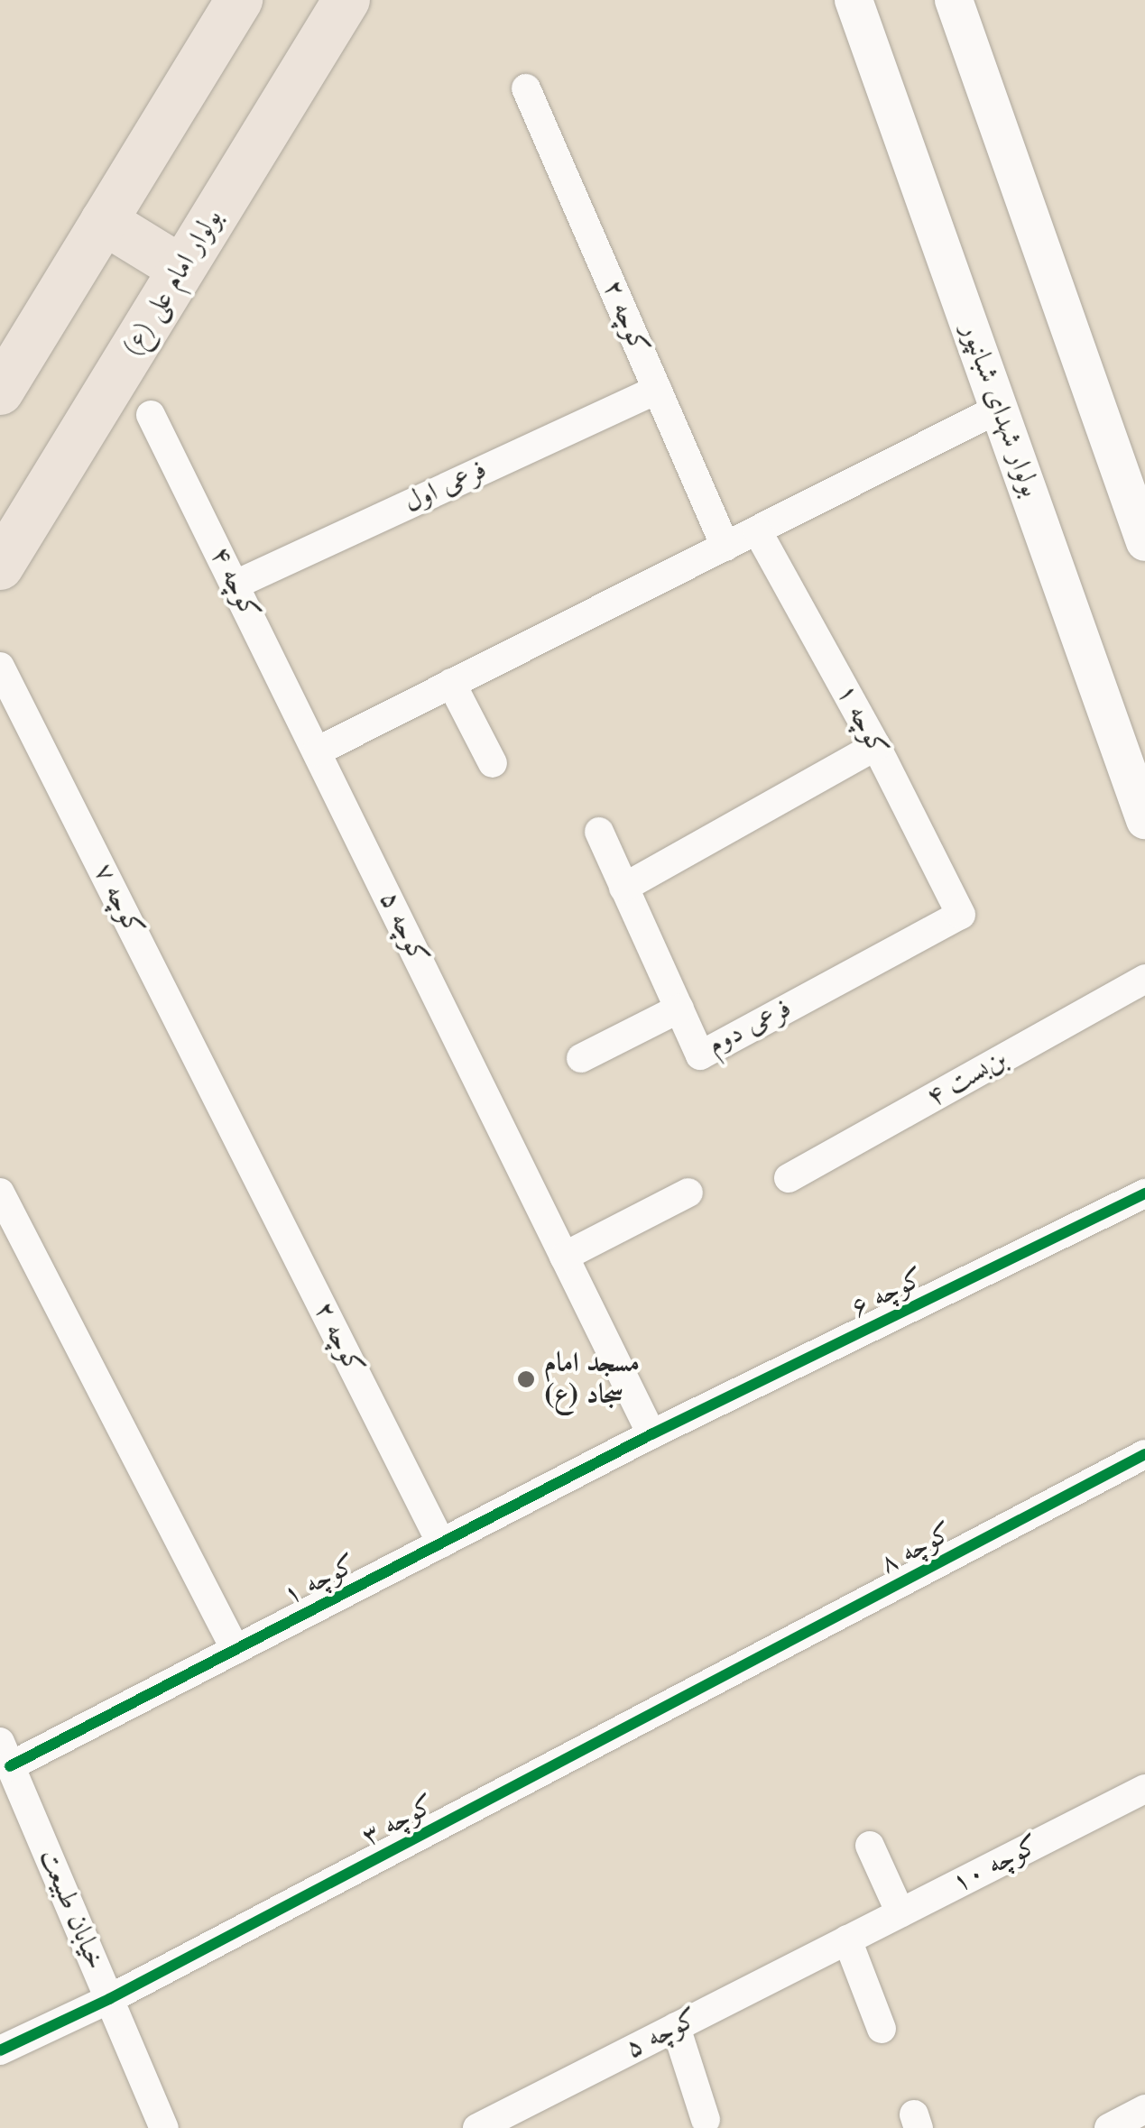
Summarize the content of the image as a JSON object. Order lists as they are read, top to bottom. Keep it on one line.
{"streets":{"main road":["بولوار امام علی (ع)"],"street":["کوچه ۲","بولوار شهدای شبانپور","فرعی اول","کوچه ۴","کوچه ۱","کوچه ۷","کوچه ۵","فرعی دوم","بن‌بست ۴","کوچه ۶","کوچه ۸","کوچه ۳","کوچه ۱۰","خیابان طبیعت"]},"crossings":[["کوچه ۲","فرعی اول"],["کوچه ۲","کوچه ۱"],["کوچه ۲","کوچه ۷"],["فرعی اول","کوچه ۴"],["کوچه ۴","کوچه ۵"],["کوچه ۱","فرعی دوم"],["کوچه ۱","کوچه ۶"],["کوچه ۱","خیابان طبیعت"],["کوچه ۵","کوچه ۱۰"],["کوچه ۸","کوچه ۳"],["کوچه ۳","خیابان طبیعت"]],"places":["مسجد امام سجاد (ع)"]}
